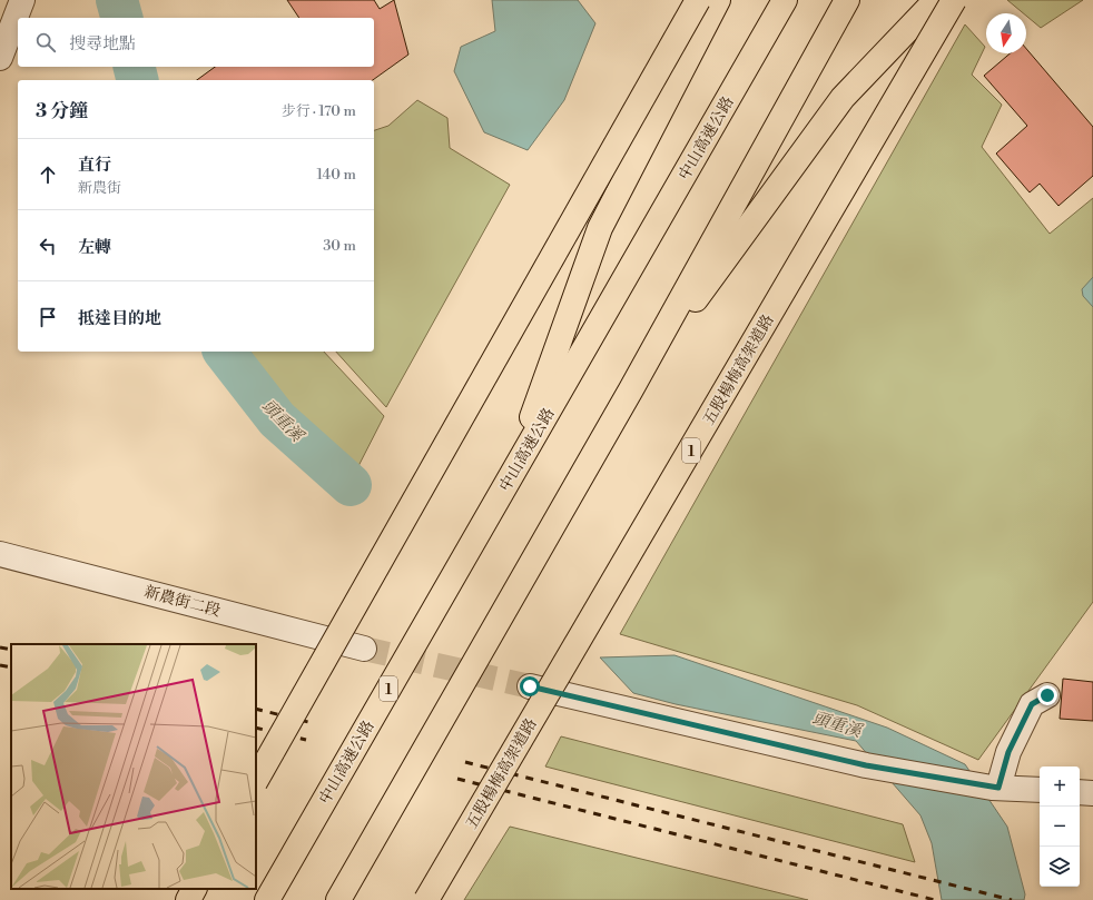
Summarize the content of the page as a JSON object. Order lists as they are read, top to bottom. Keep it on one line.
{"streets":{"highway":["中山高速公路","五股楊梅高架道路","1"],"street":["新農街二段"]},"water":["頭重溪"],"north":"bottom","page":{"search":"搜尋地點","heading":["3 分鐘","步行 · 170 m"],"list":[["直行","新農街","140 m"],["左轉","30 m"],"抵達目的地"],"map_buttons":["+","−"]}}
